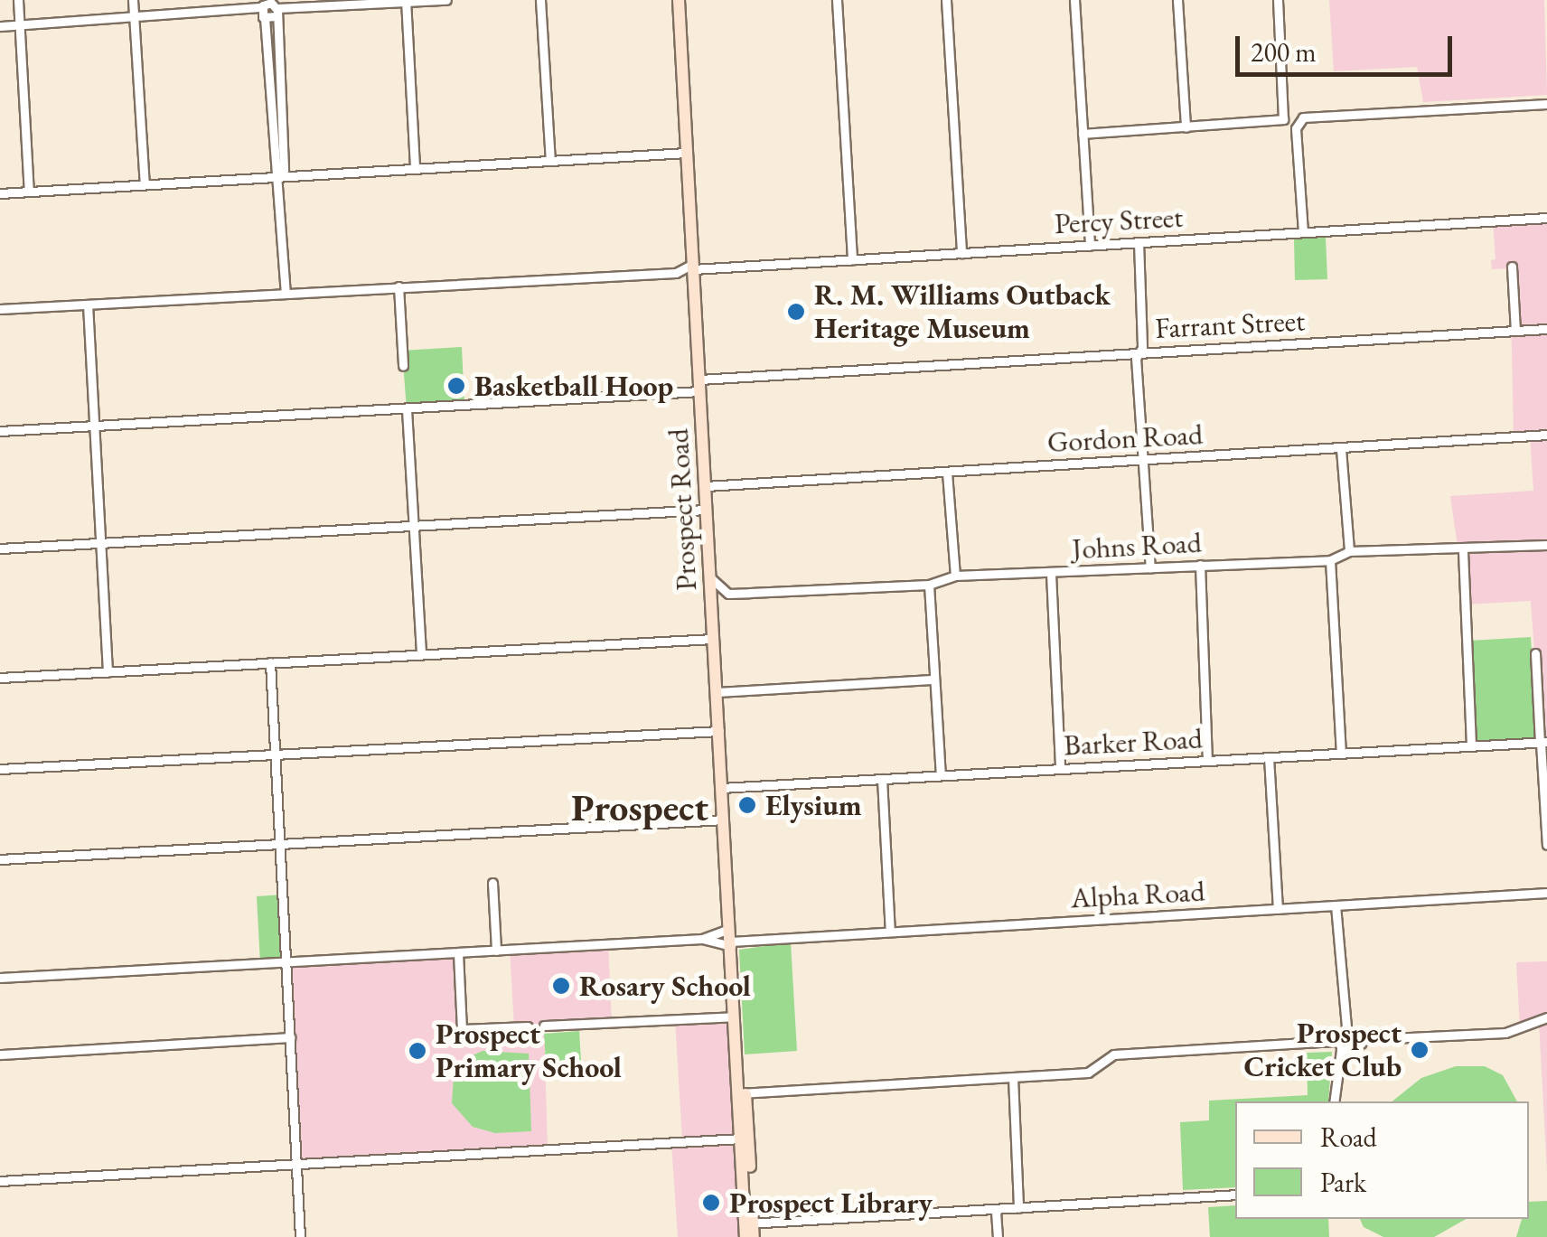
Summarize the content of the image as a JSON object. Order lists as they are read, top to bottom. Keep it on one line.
{"streets":{"main road":["Prospect Road"],"street":["Percy Street","Farrant Street","Gordon Road","Johns Road","Barker Road","Alpha Road"]},"crossings":[["Percy Street","Prospect Road"],["Farrant Street","Prospect Road"],["Gordon Road","Prospect Road"],["Prospect Road","Barker Road"],["Prospect Road","Alpha Road"]],"districts":["Prospect"],"places":["R. M. Williams Outback Heritage Museum","Basketball Hoop","Elysium","Rosary School","Prospect Cricket Club","Prospect Primary School","Prospect Library"],"legend":["Road","Park"],"scale_bar":"200 m"}
